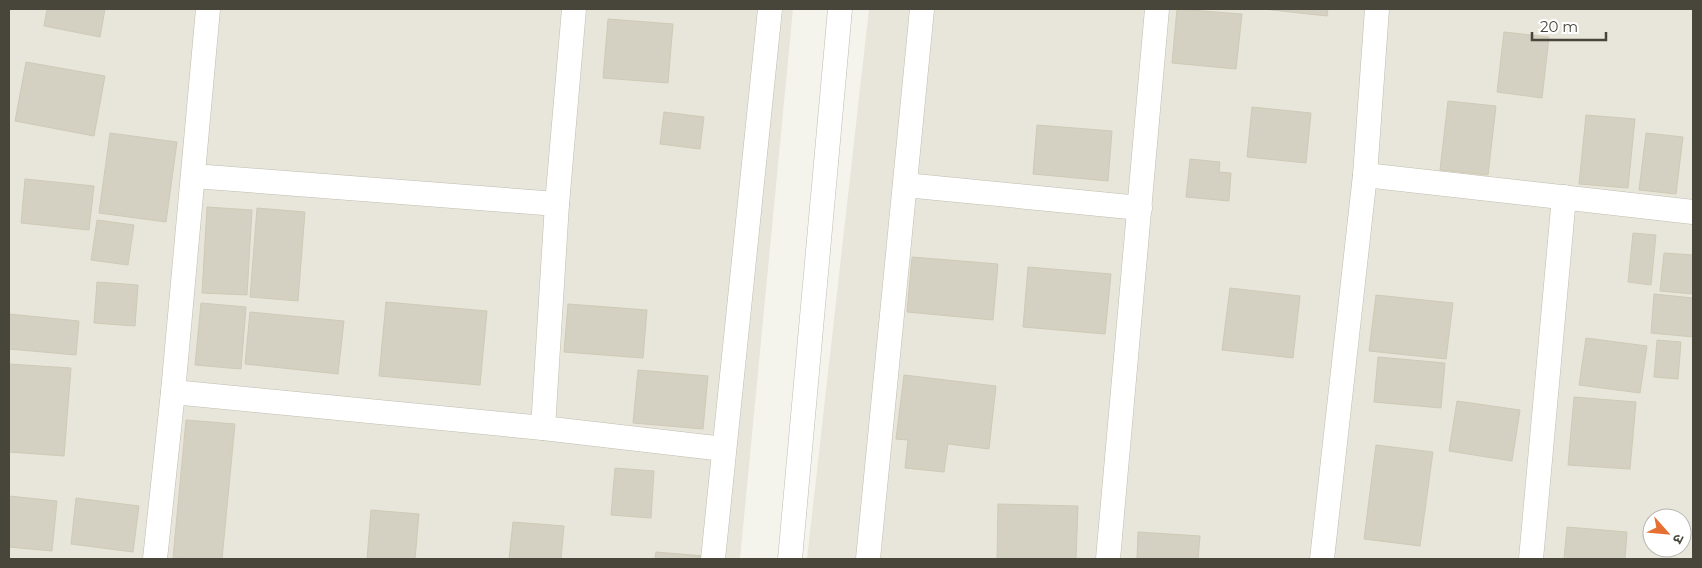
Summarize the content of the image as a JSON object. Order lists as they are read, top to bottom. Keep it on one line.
{"scale_bar":"20 m","north":"bottom right"}
